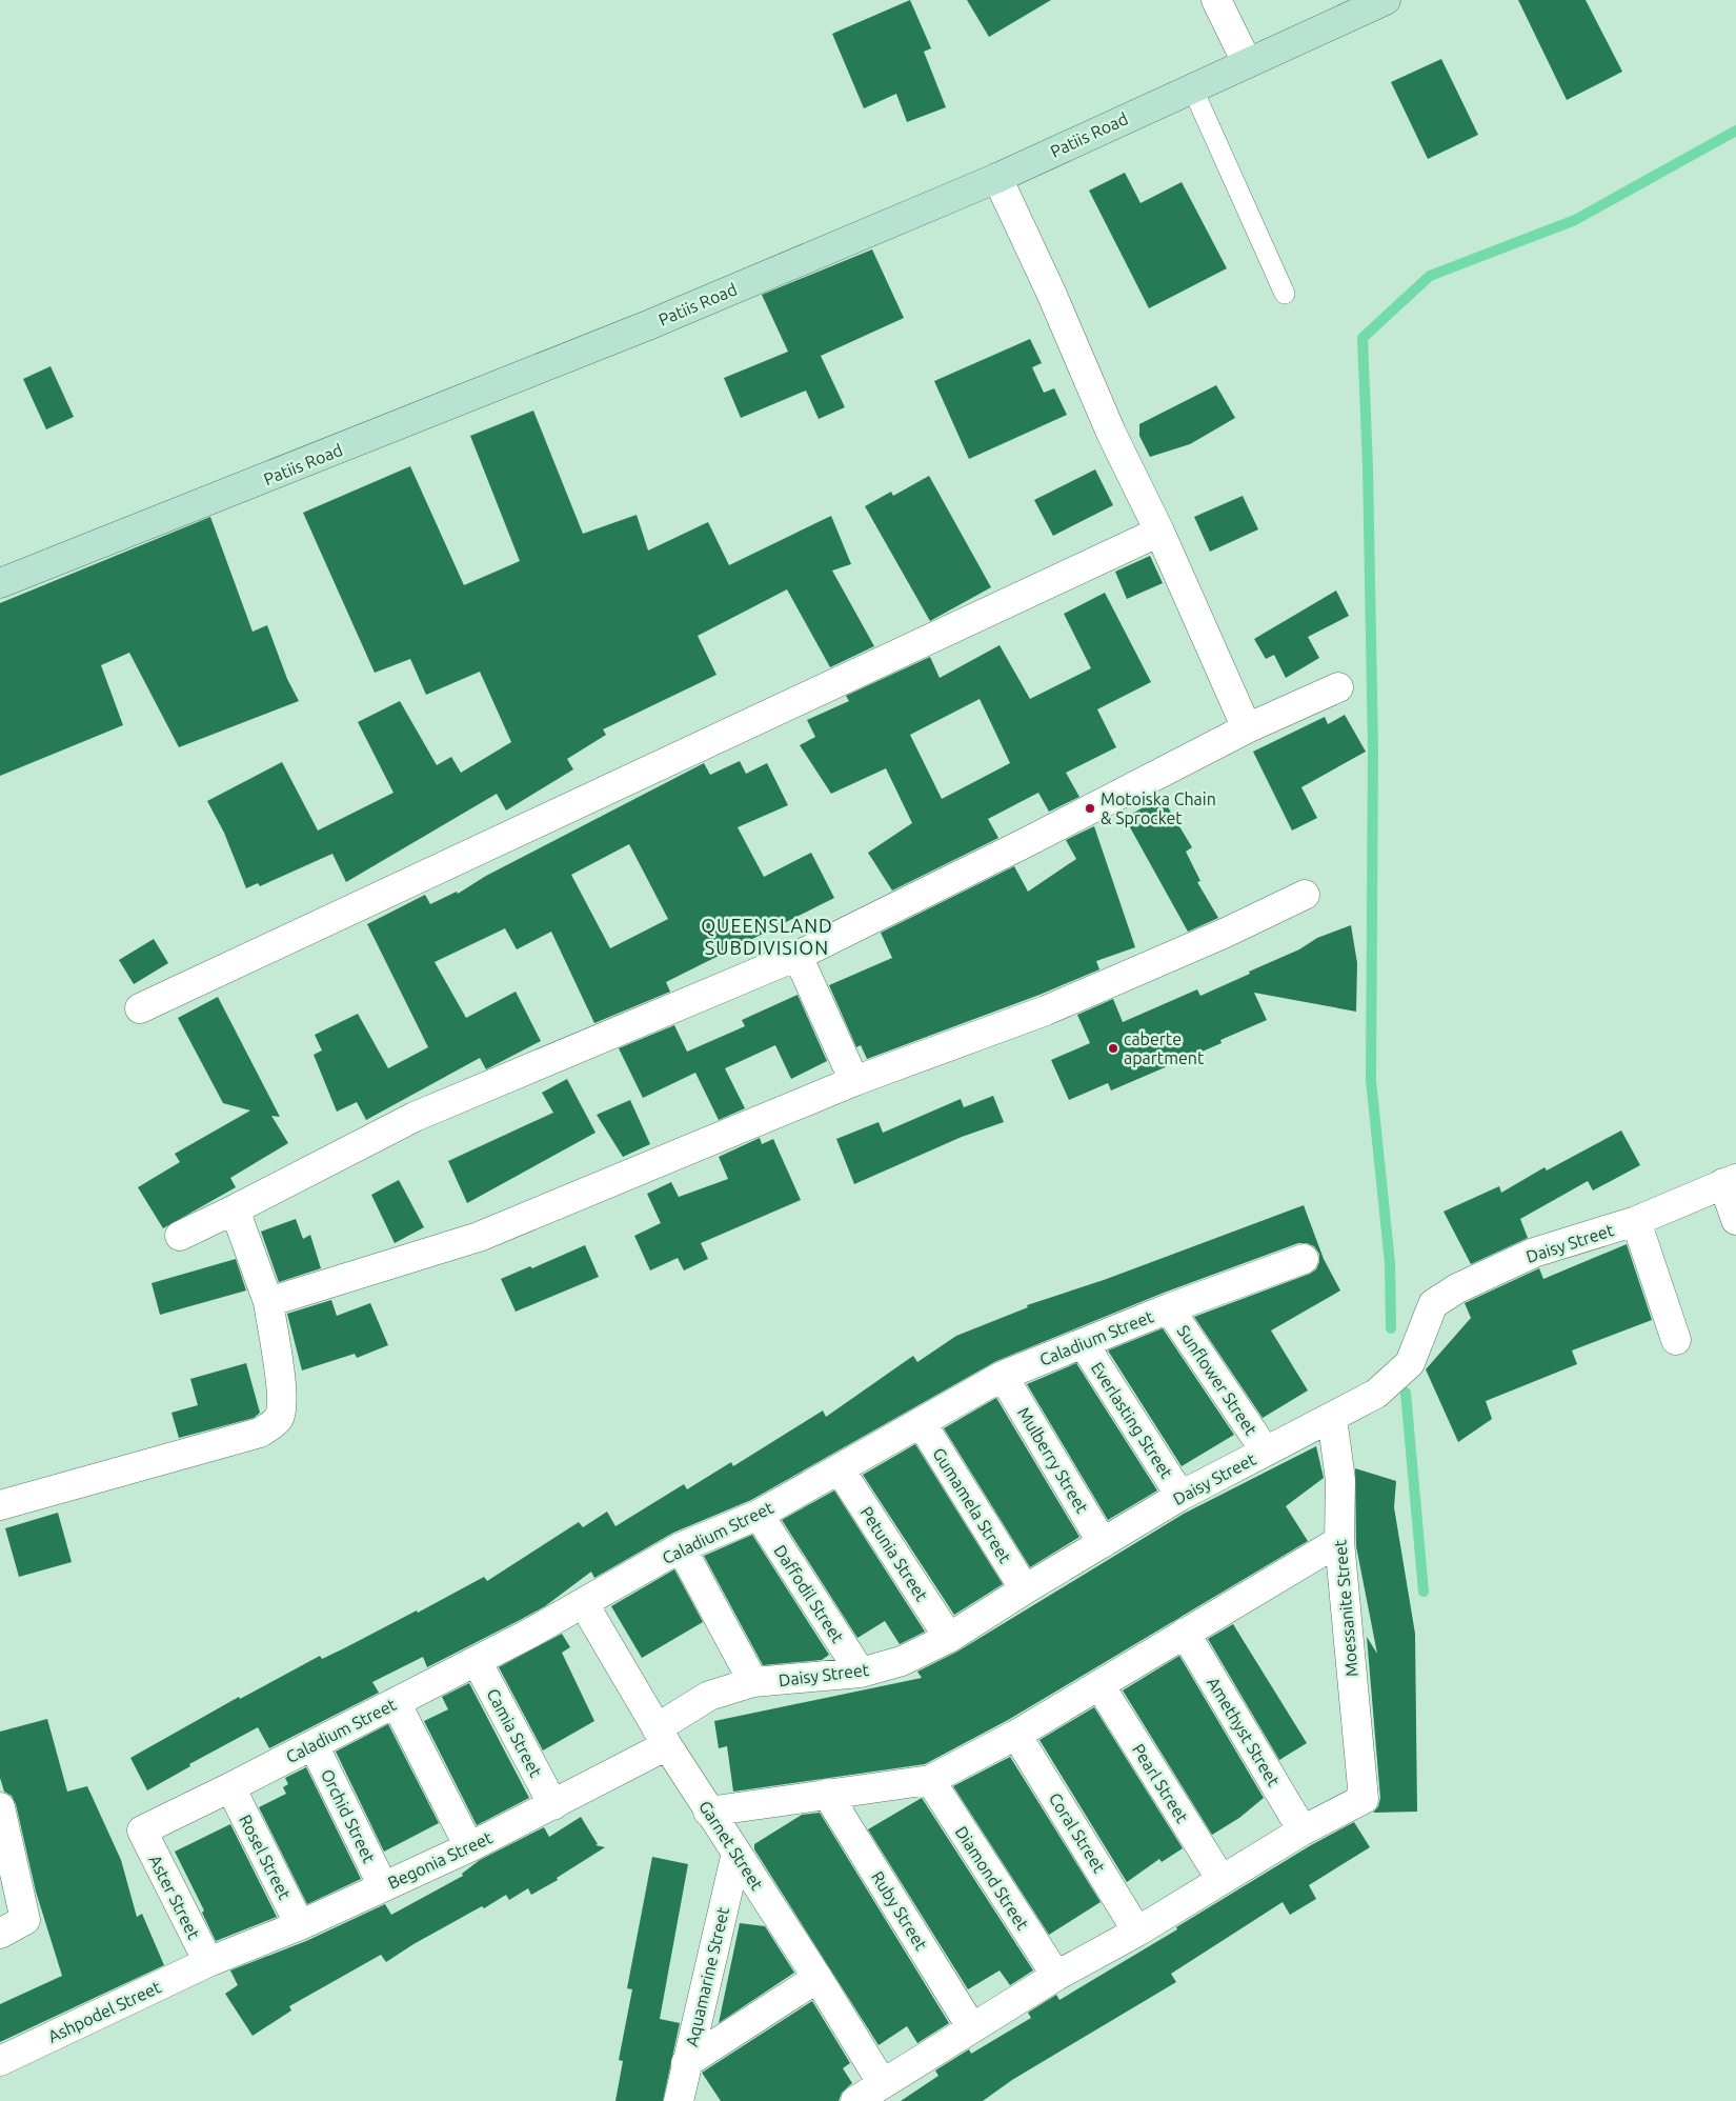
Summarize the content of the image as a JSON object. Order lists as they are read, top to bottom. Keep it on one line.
{"streets":{"street":["Patiis Road","Daisy Street","Caladium Street","Sunflower Street","Everlasting Street","Mulberry Street","Gumamela Street","Petunia Street","Daffodil Street","Moessanite Street","Amethyst Street","Camia Street","Pearl Street","Orchid Street","Coral Street","Garnet Street","Rosel Street","Begonia Street","Diamond Street","Aster Street","Ruby Street","Aquamarine Street","Ashpodel Street"]},"crossings":[["Daisy Street","Sunflower Street"],["Daisy Street","Everlasting Street"],["Daisy Street","Mulberry Street"],["Daisy Street","Gumamela Street"],["Daisy Street","Petunia Street"],["Daisy Street","Daffodil Street"],["Daisy Street","Moessanite Street"],["Daisy Street","Garnet Street"],["Daisy Street","Begonia Street"],["Caladium Street","Sunflower Street"],["Caladium Street","Everlasting Street"],["Caladium Street","Mulberry Street"],["Caladium Street","Gumamela Street"],["Caladium Street","Petunia Street"],["Caladium Street","Daffodil Street"],["Caladium Street","Camia Street"],["Caladium Street","Orchid Street"],["Caladium Street","Garnet Street"],["Caladium Street","Rosel Street"],["Caladium Street","Aster Street"],["Moessanite Street","Amethyst Street"],["Camia Street","Begonia Street"],["Orchid Street","Begonia Street"],["Garnet Street","Begonia Street"],["Garnet Street","Aquamarine Street"],["Rosel Street","Begonia Street"],["Begonia Street","Aster Street"],["Begonia Street","Ashpodel Street"],["Aster Street","Ashpodel Street"]],"districts":["QUEENSLAND SUBDIVISION"],"places":["Motoiska Chain & Sprocket","caberte apartment"]}
